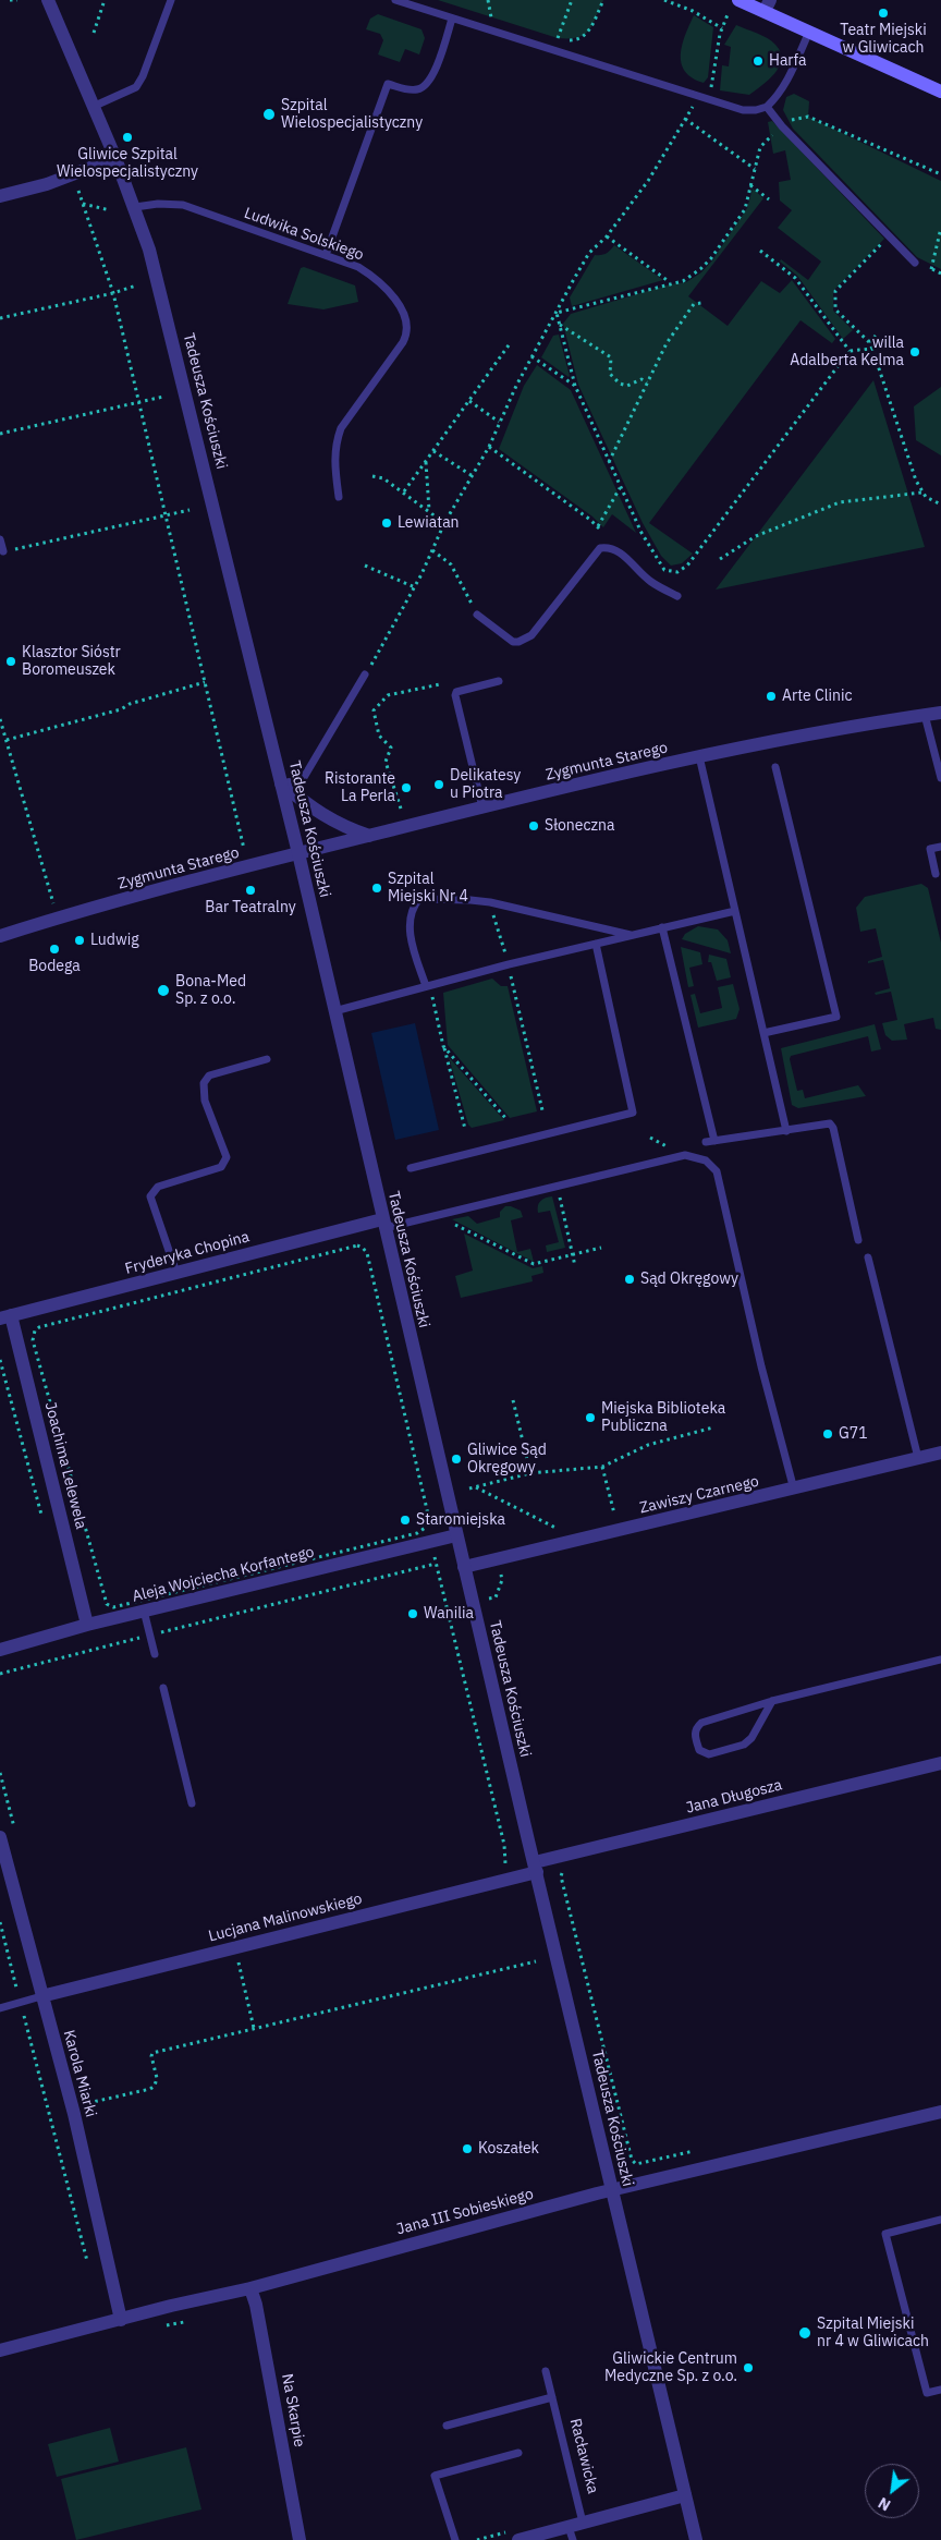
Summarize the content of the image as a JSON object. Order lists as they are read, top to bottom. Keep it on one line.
{"streets":{"street":["Tadeusza Kościuszki","Zygmunta Starego","Fryderyka Chopina","Joachima Lelewela","Zawiszy Czarnego","Aleja Wojciecha Korfantego","Jana Długosza","Lucjana Malinowskiego","Karola Miarki","Jana III Sobieskiego","Na Skarpie"],"lane":["Ludwika Solskiego","Racławicka"]},"crossings":[["Ludwika Solskiego","Tadeusza Kościuszki"],["Tadeusza Kościuszki","Zygmunta Starego"],["Tadeusza Kościuszki","Fryderyka Chopina"],["Tadeusza Kościuszki","Zawiszy Czarnego"],["Tadeusza Kościuszki","Aleja Wojciecha Korfantego"],["Tadeusza Kościuszki","Jana Długosza"],["Tadeusza Kościuszki","Lucjana Malinowskiego"],["Tadeusza Kościuszki","Jana III Sobieskiego"],["Fryderyka Chopina","Joachima Lelewela"],["Joachima Lelewela","Aleja Wojciecha Korfantego"],["Jana Długosza","Lucjana Malinowskiego"],["Lucjana Malinowskiego","Karola Miarki"],["Karola Miarki","Jana III Sobieskiego"],["Jana III Sobieskiego","Na Skarpie"]],"places":["Teatr Miejski w Gliwicach","Harfa","Szpital Wielospecjalistyczny","Gliwice Szpital Wielospecjalistyczny","willa Adalberta Kelma","Lewiatan","Klasztor Sióstr Boromeuszek","Arte Clinic","Delikatesy u Piotra","Ristorante La Perla","Słoneczna","Szpital Miejski Nr 4","Bar Teatralny","Ludwig","Bodega","Bona-Med Sp. z o.o.","Sąd Okręgowy","Miejska Biblioteka Publiczna","G71","Gliwice Sąd Okręgowy","Staromiejska","Wanilia","Koszałek","Szpital Miejski nr 4 w Gliwicach","Gliwickie Centrum Medyczne Sp. z o.o."],"north":"bottom left"}
